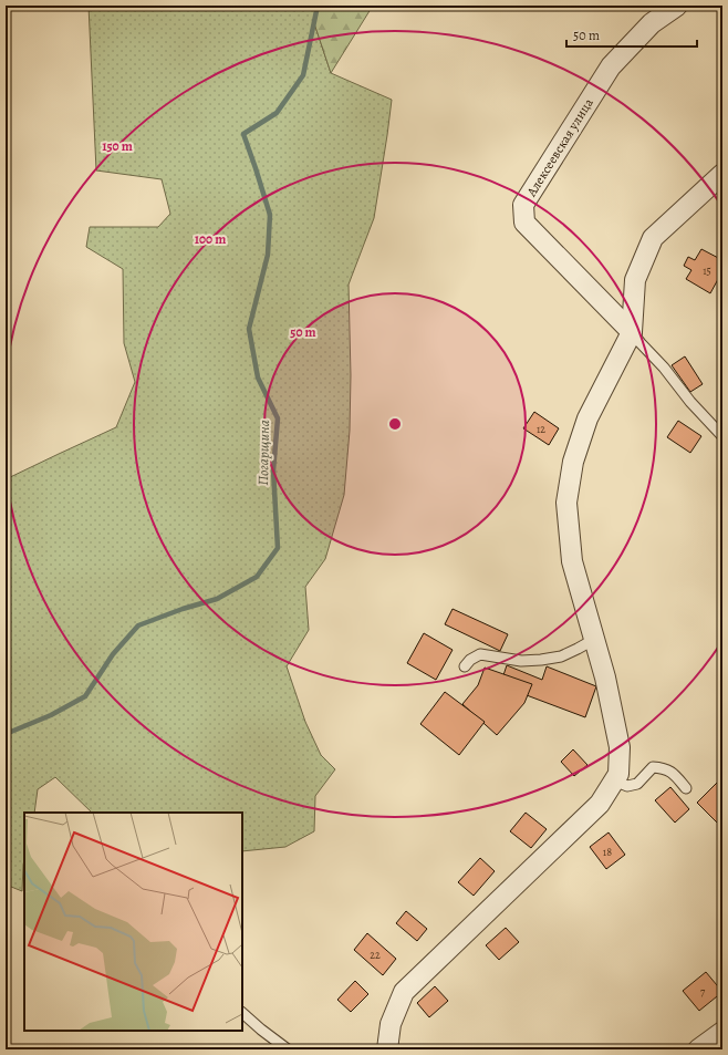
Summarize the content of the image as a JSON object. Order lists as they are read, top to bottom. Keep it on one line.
{"streets":{"street":["Алексеевская улица"]},"water":["Погарщина"],"house_numbers":["15","12","18","22","7"],"scale_bar":"50 m","rings":["150 m","100 m","50 m"]}
